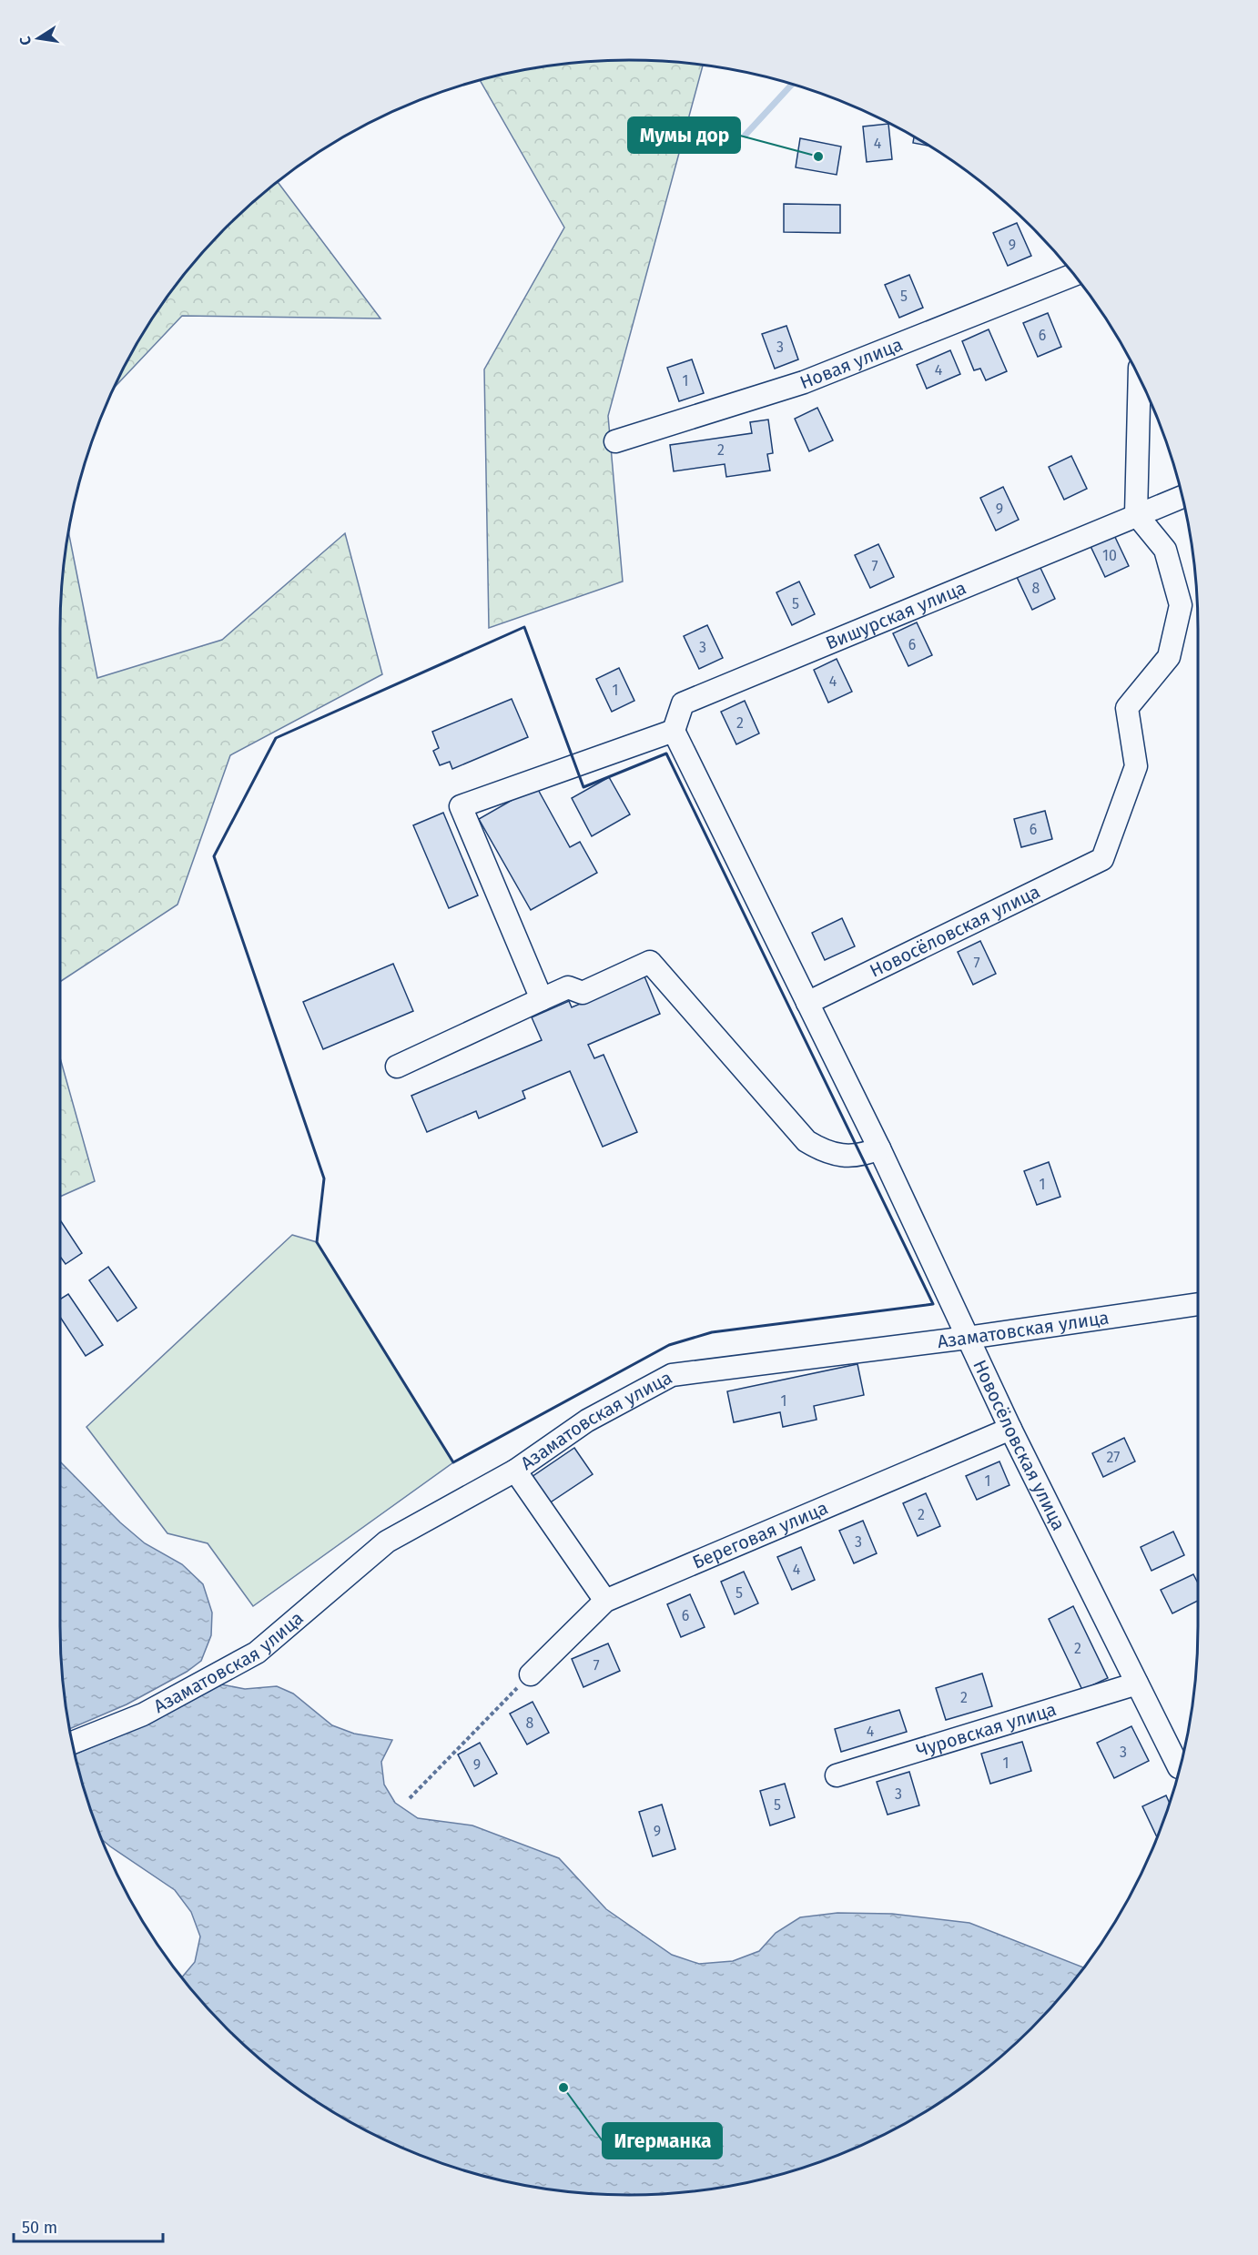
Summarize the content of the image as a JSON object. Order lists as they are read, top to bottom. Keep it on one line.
{"streets":{"street":["Новая улица","Вишурская улица","Новосёловская улица","Азаматовская улица","Береговая улица","Чуровская улица"]},"crossings":[["Вишурская улица","Новосёловская улица"],["Новосёловская улица","Азаматовская улица"],["Новосёловская улица","Береговая улица"],["Новосёловская улица","Чуровская улица"]],"places":["Мумы дор","Игерманка"],"house_numbers":["4","9","5","6","3","4","1","2","9","10","7","8","5","6","3","4","1","2","6","7","1","1","27","1","2","3","4","5","6","2","7","2","8","4","3","1","9","3","5","9"],"scale_bar":"50 m","north":"left"}
